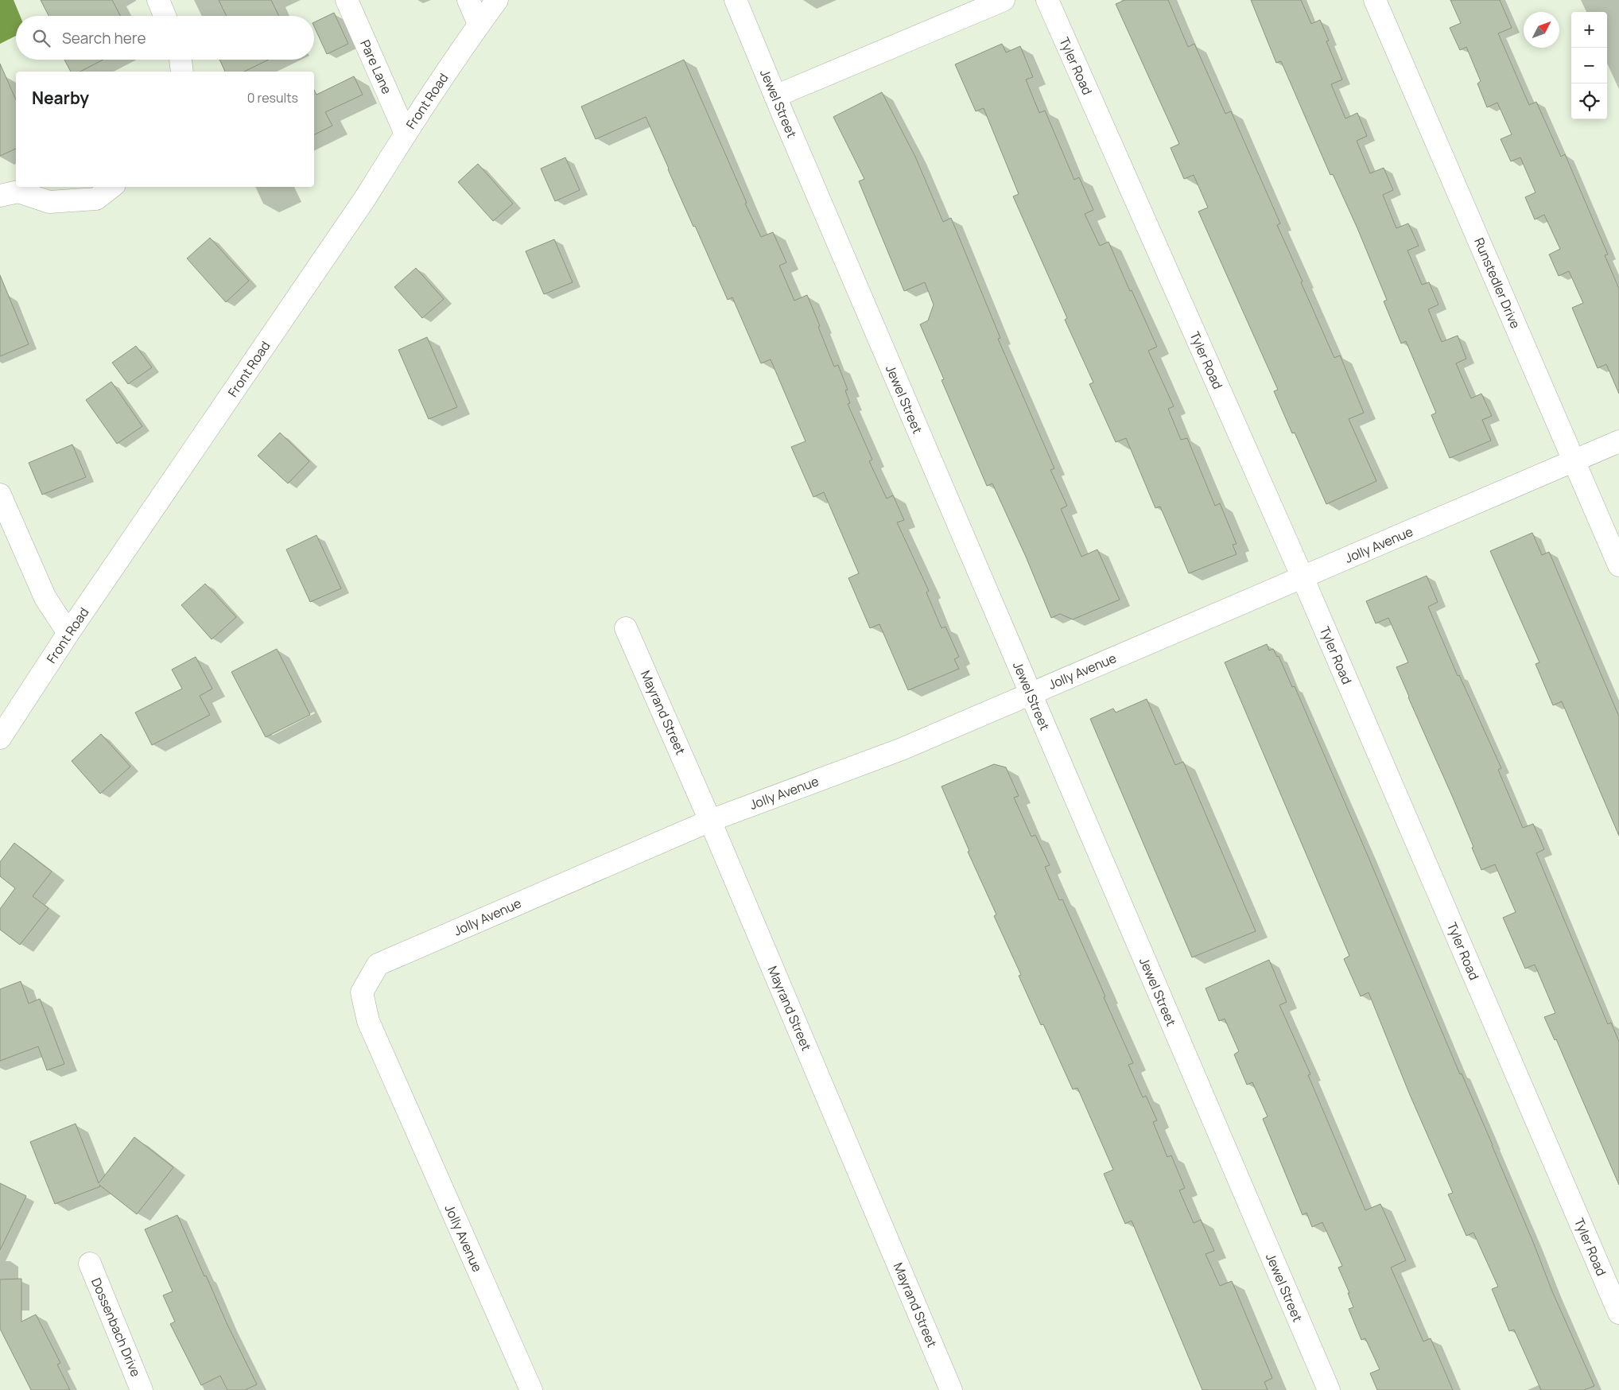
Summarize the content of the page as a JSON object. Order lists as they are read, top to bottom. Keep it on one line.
{"streets":{"street":["Tyler Road","Pare Lane","Front Road","Jewel Street","Runstedler Drive","Jolly Avenue","Mayrand Street","Dossenbach Drive"]},"crossings":[["Tyler Road","Jolly Avenue"],["Pare Lane","Front Road"],["Jewel Street","Jolly Avenue"],["Runstedler Drive","Jolly Avenue"],["Jolly Avenue","Mayrand Street"]],"north":"top right","page":{"map_buttons":["+","−"],"search":"Search here","heading":["Nearby","0 results"]}}
